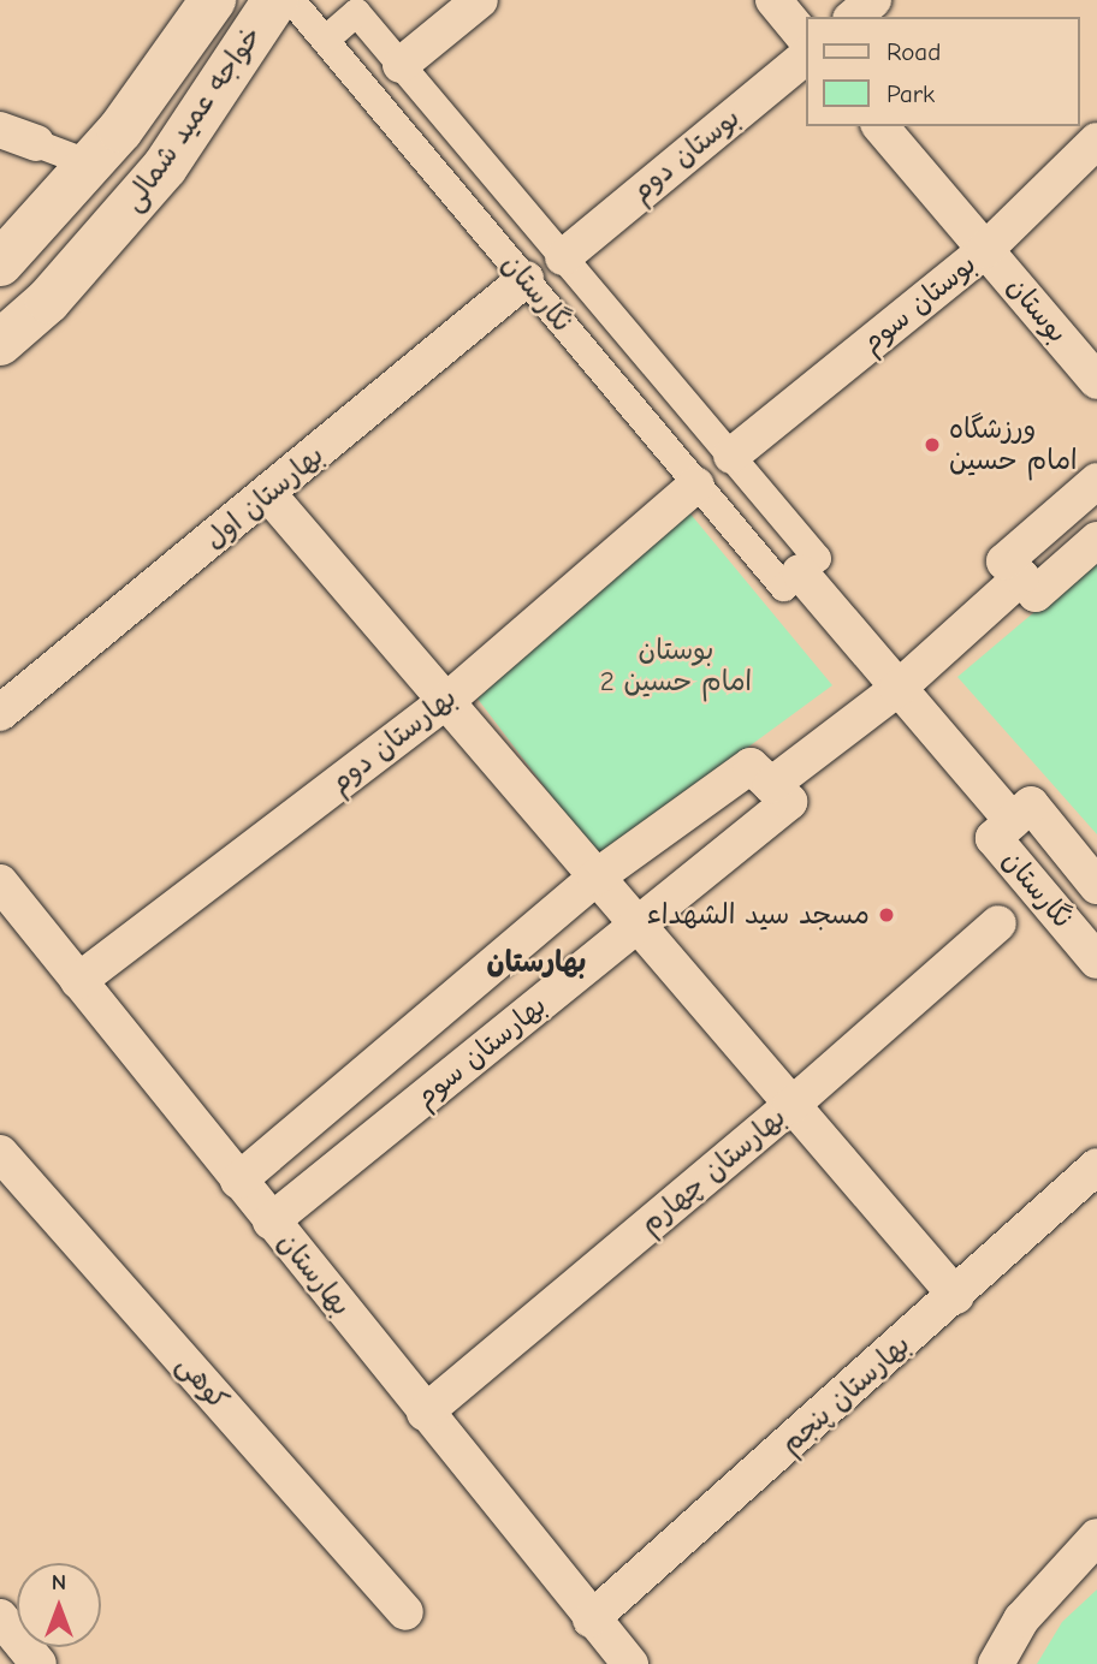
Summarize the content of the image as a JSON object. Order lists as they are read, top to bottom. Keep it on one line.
{"streets":{"main road":["خواجه عمید شمالی"],"street":["بوستان دوم","نگارستان","بوستان سوم","بوستان","بهارستان اول","بهارستان دوم","بهارستان سوم","بهارستان چهارم","بهارستان","کوهی","بهارستان پنجم"]},"crossings":[["نگارستان","بهارستان اول"],["نگارستان","بهارستان دوم"],["بوستان سوم","بوستان"],["بهارستان دوم","بهارستان"],["بهارستان سوم","بهارستان"],["بهارستان چهارم","بهارستان"],["بهارستان","بهارستان پنجم"]],"districts":["بهارستان"],"parks":["بوستان امام حسین 2"],"places":["ورزشگاه امام حسین","مسجد سید الشهداء"],"legend":["Road","Park"],"north":"top"}
